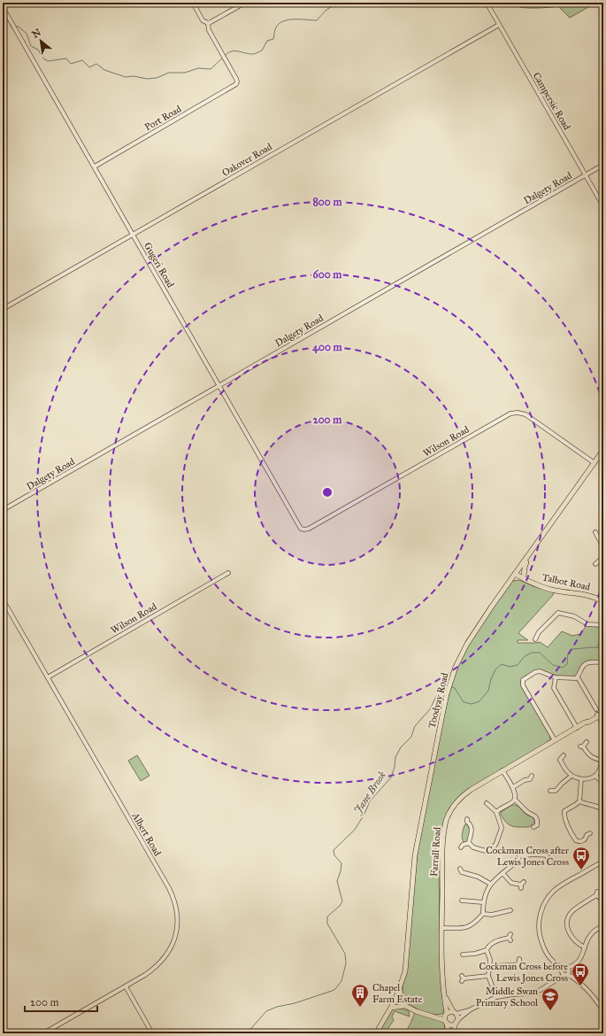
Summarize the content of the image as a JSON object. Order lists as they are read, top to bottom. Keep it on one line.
{"streets":{"main road":["Talbot Road","Toodyay Road","Farrall Road"],"street":["Campersic Road","Port Road","Oakover Road","Dalgety Road","Gugeri Road","Wilson Road","Albert Road"]},"crossings":[["Campersic Road","Oakover Road"],["Campersic Road","Dalgety Road"],["Port Road","Gugeri Road"],["Oakover Road","Gugeri Road"],["Dalgety Road","Gugeri Road"],["Gugeri Road","Wilson Road"],["Wilson Road","Toodyay Road"],["Wilson Road","Albert Road"],["Talbot Road","Toodyay Road"]],"water":["Jane Brook"],"places":{"bus stop":["Cockman Cross after Lewis Jones Cross","Cockman Cross before Lewis Jones Cross"],"building":["Chapel Farm Estate"],"school or university":["Middle Swan Primary School"]},"scale_bar":"200 m","north":"top left","rings":["800 m","600 m","400 m","200 m"]}
